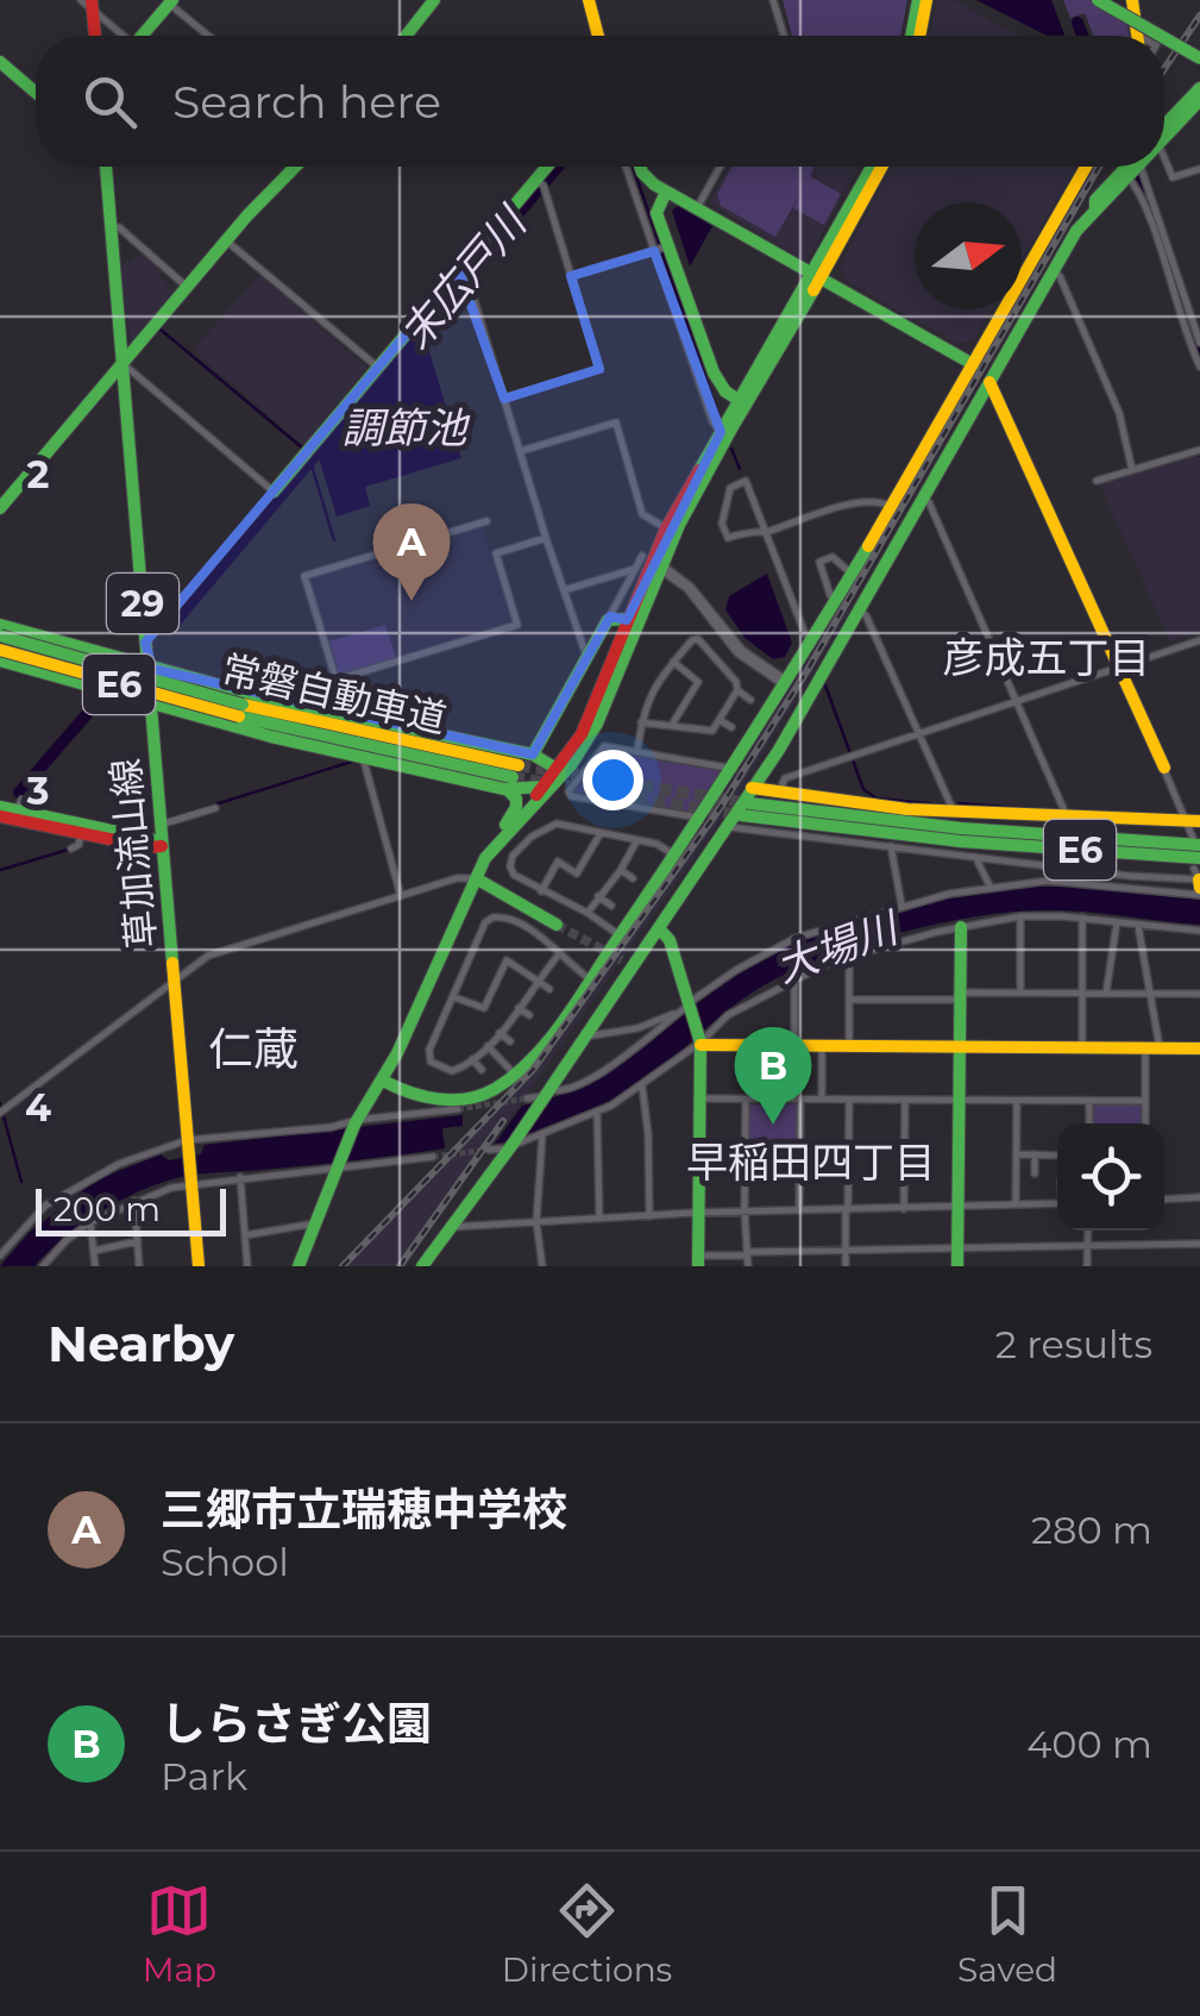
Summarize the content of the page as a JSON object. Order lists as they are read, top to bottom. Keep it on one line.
{"streets":{"main road":["29","E6","常磐自動車道","草加流山線"]},"districts":["彦成五丁目","仁蔵","早稲田四丁目"],"water":["末広戸川","調節池","大場川"],"scale_bar":"200 m","north":"right","page":{"search":"Search here","pins":["A","B"],"scale":"200 m","heading":["Nearby","2 results"],"list":[{"mark":"A","name":"三郷市立瑞穂中学校","note":"School","value":"280 m"},{"mark":"B","name":"しらさぎ公園","note":"Park","value":"400 m"}],"nav":["Map","Directions","Saved"]},"grid":{"rows":["2","3","4"]}}
